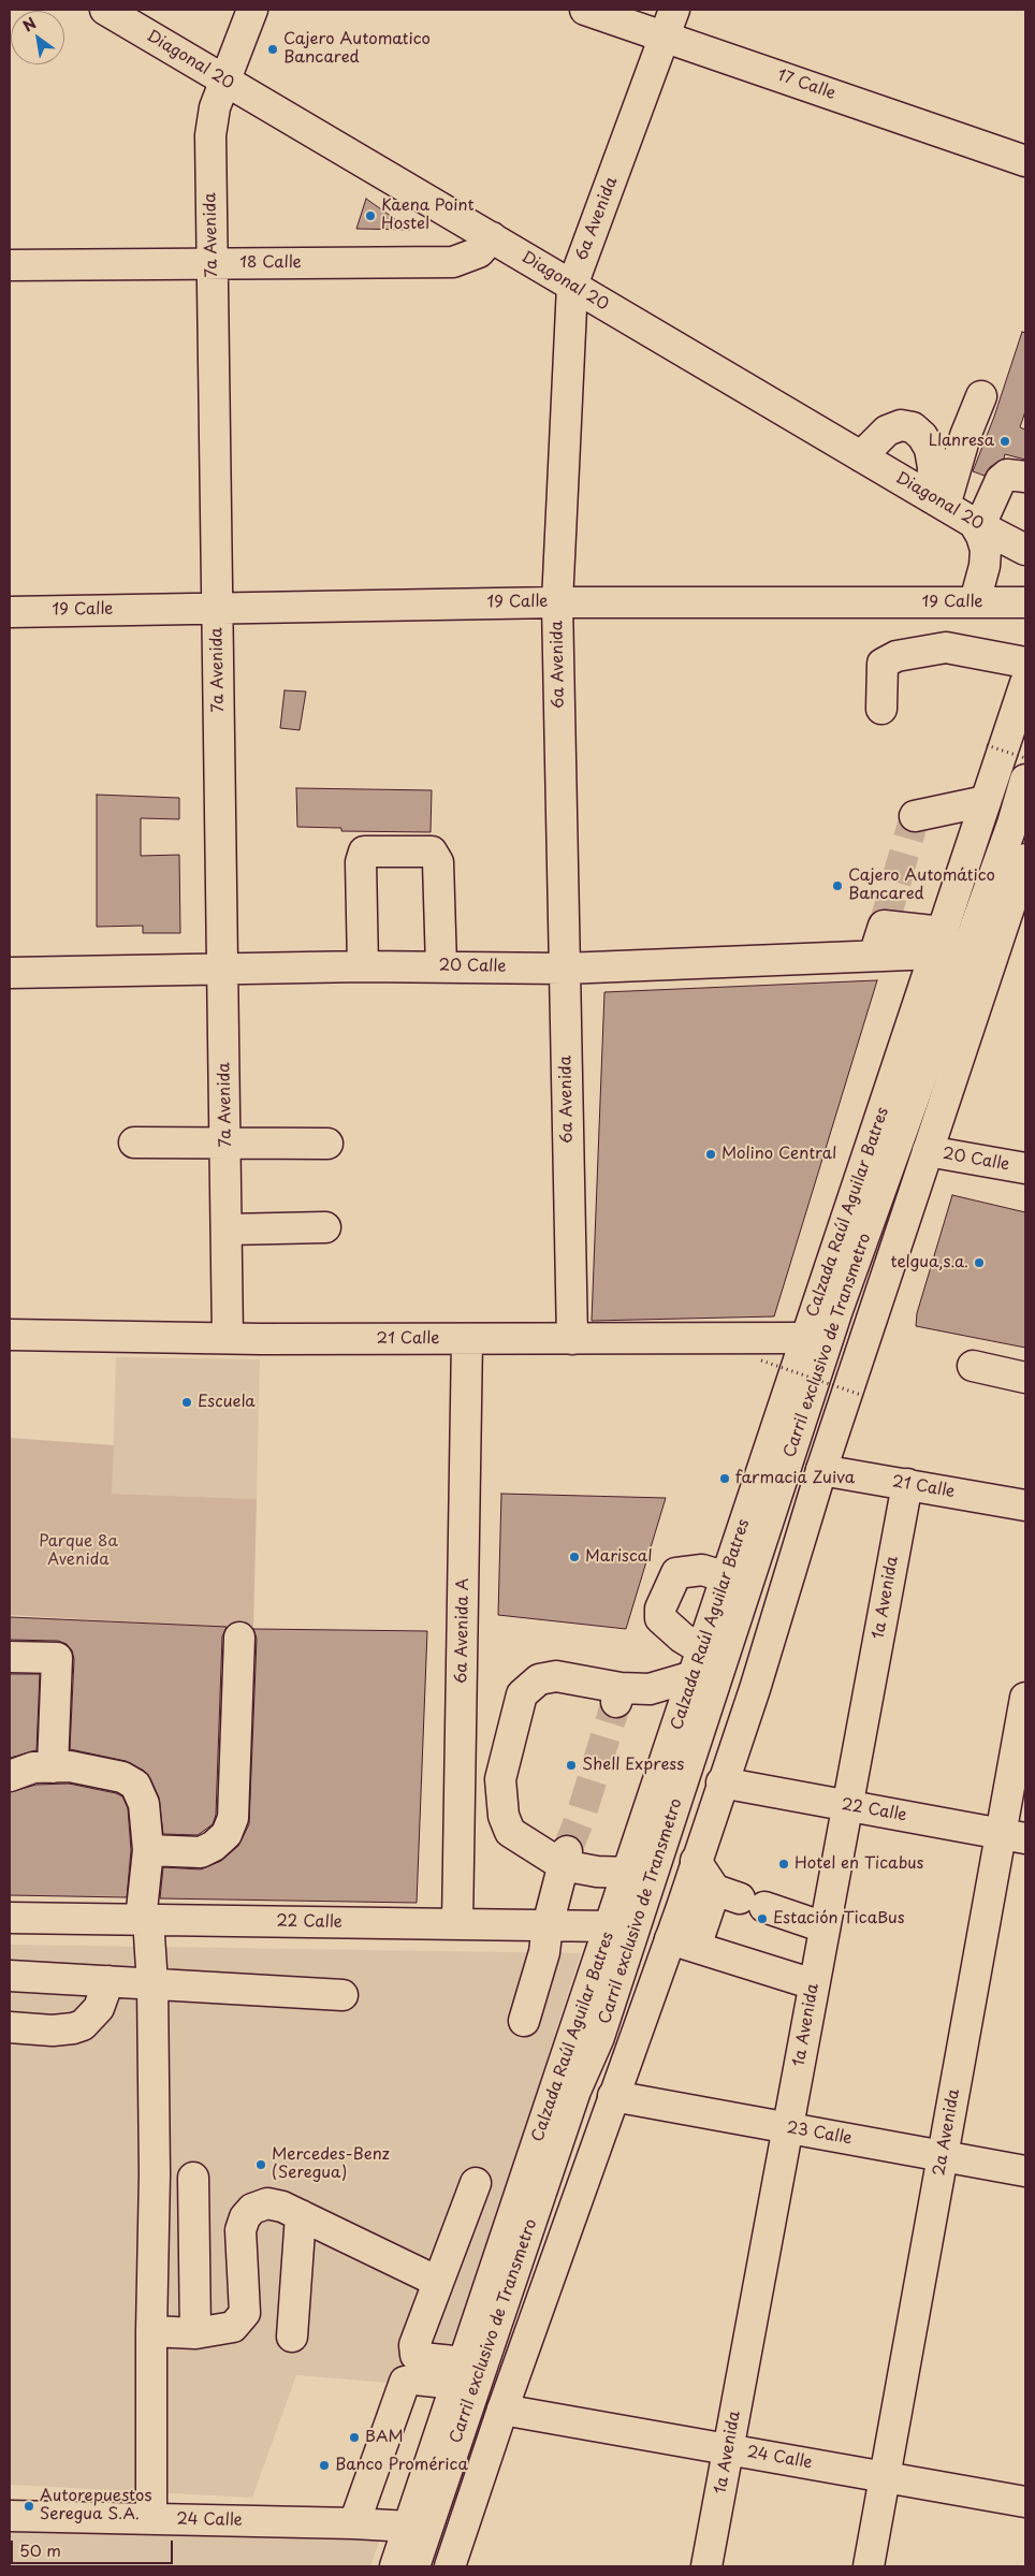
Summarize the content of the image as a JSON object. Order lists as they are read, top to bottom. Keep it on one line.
{"streets":{"main road":["Diagonal 20","17 Calle","6a Avenida","7a Avenida","18 Calle","19 Calle","20 Calle","Calzada Raúl Aguilar Batres","21 Calle","Carril exclusivo de Transmetro","1a Avenida","6a Avenida A","22 Calle","2a Avenida","23 Calle","24 Calle"]},"crossings":[["Diagonal 20","6a Avenida"],["Diagonal 20","7a Avenida"],["Diagonal 20","18 Calle"],["17 Calle","6a Avenida"],["6a Avenida","19 Calle"],["6a Avenida","20 Calle"],["6a Avenida","21 Calle"],["7a Avenida","18 Calle"],["7a Avenida","19 Calle"],["7a Avenida","20 Calle"],["7a Avenida","21 Calle"],["20 Calle","Calzada Raúl Aguilar Batres"],["Calzada Raúl Aguilar Batres","21 Calle"],["Calzada Raúl Aguilar Batres","22 Calle"],["Calzada Raúl Aguilar Batres","24 Calle"],["21 Calle","1a Avenida"],["21 Calle","6a Avenida A"],["1a Avenida","22 Calle"],["1a Avenida","23 Calle"],["1a Avenida","24 Calle"],["6a Avenida A","22 Calle"],["22 Calle","2a Avenida"],["2a Avenida","23 Calle"],["2a Avenida","24 Calle"]],"parks":["Parque 8a Avenida"],"places":["Cajero Automatico Bancared","Kaena Point Hostel","Llanresa","Cajero Automático Bancared","Molino Central","telgua,s.a.","Escuela","farmacia Zuiva","Mariscal","Shell Express","Hotel en Ticabus","Estación TicaBus","Mercedes-Benz (Seregua)","BAM","Banco Promérica","Autorepuestos Seregua S.A."],"scale_bar":"50 m","north":"top left"}
